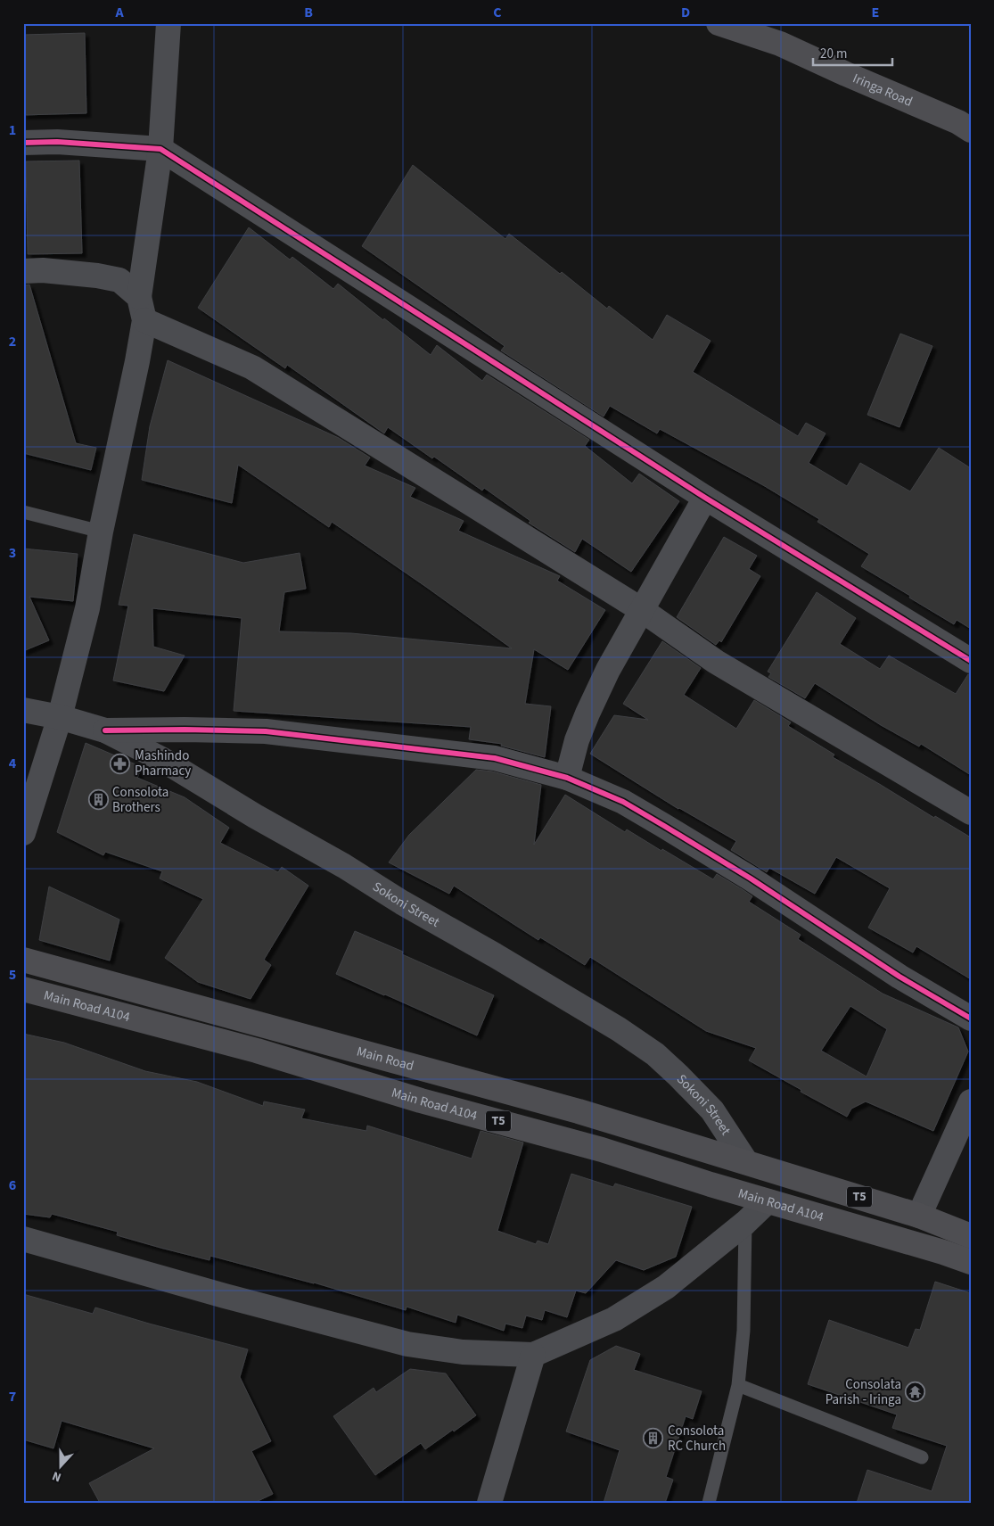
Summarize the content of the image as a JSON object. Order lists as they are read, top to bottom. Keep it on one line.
{"streets":{"highway":["Iringa Road","Main Road A104","Main Road","T5"],"street":["Sokoni Street"]},"crossings":[["Sokoni Street","Main Road"],["Sokoni Street","T5"],["Main Road","T5"]],"places":{"pharmacy":["Mashindo Pharmacy"],"building":["Consolota Brothers","Consolota RC Church"],"temple":["Consolata Parish - Iringa"]},"scale_bar":"20 m","north":"bottom","grid":{"columns":["A","B","C","D","E"],"rows":["1","2","3","4","5","6","7"]}}
